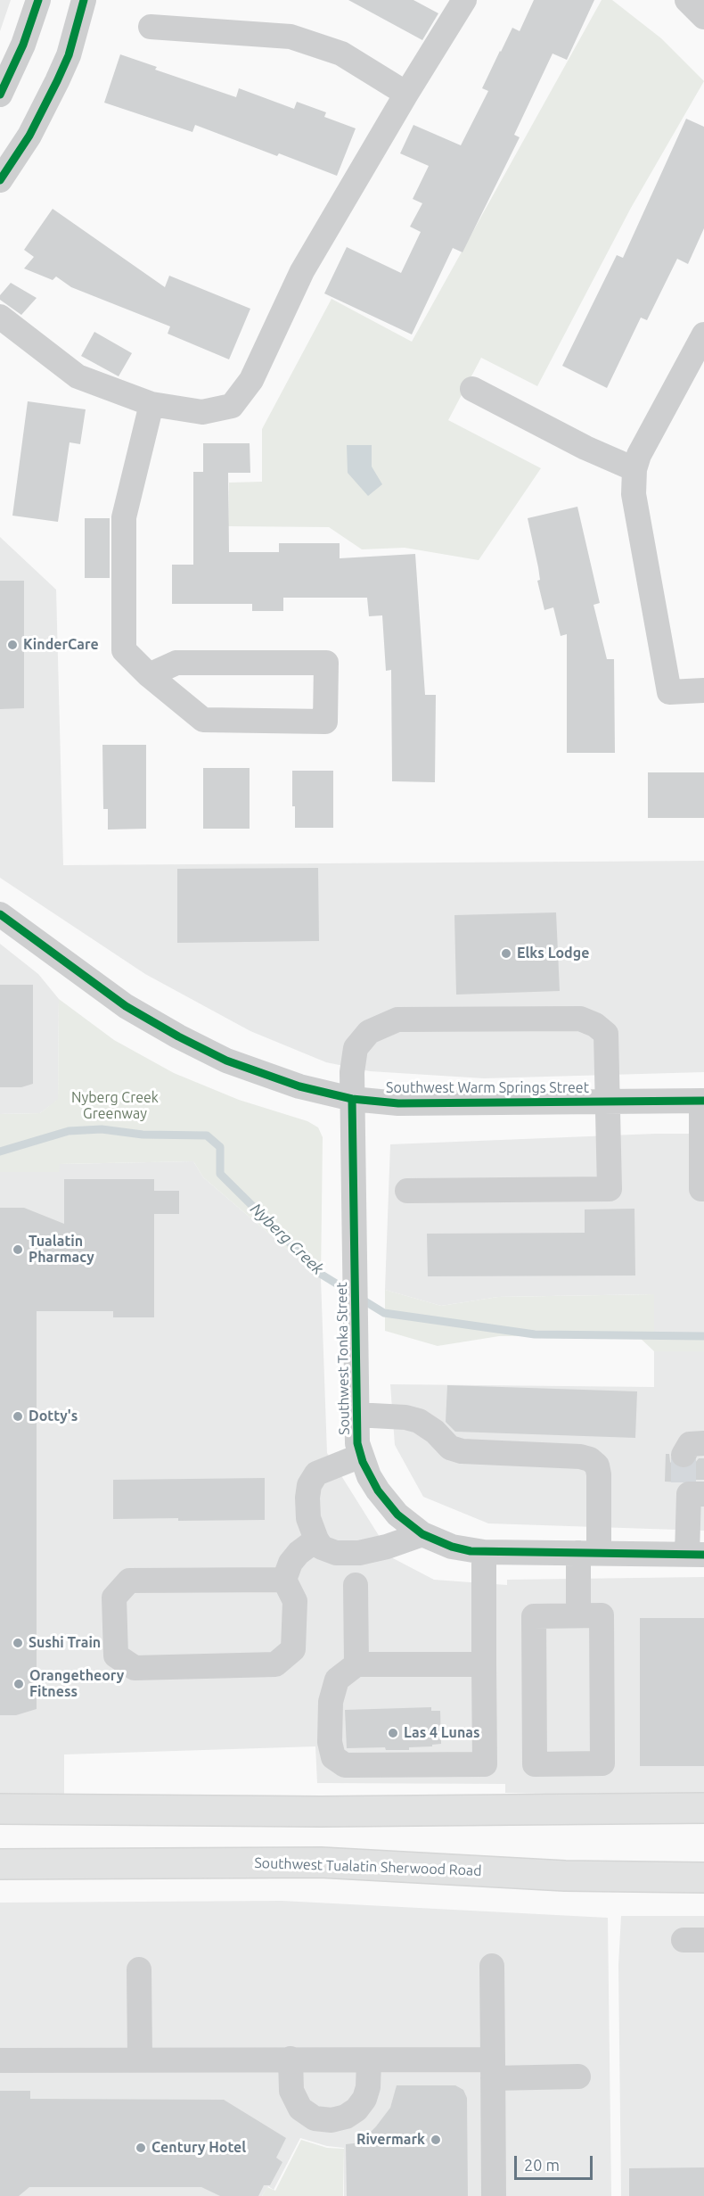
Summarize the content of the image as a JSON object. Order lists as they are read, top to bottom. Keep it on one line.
{"streets":{"highway":["Southwest Tualatin Sherwood Road"],"street":["Southwest Warm Springs Street","Southwest Tonka Street"]},"crossings":[["Southwest Warm Springs Street","Southwest Tonka Street"]],"water":["Nyberg Creek"],"parks":["Nyberg Creek Greenway"],"places":["KinderCare","Elks Lodge","Tualatin Pharmacy","Dotty's","Sushi Train","Orangetheory Fitness","Las 4 Lunas","Rivermark","Century Hotel"],"scale_bar":"20 m"}
